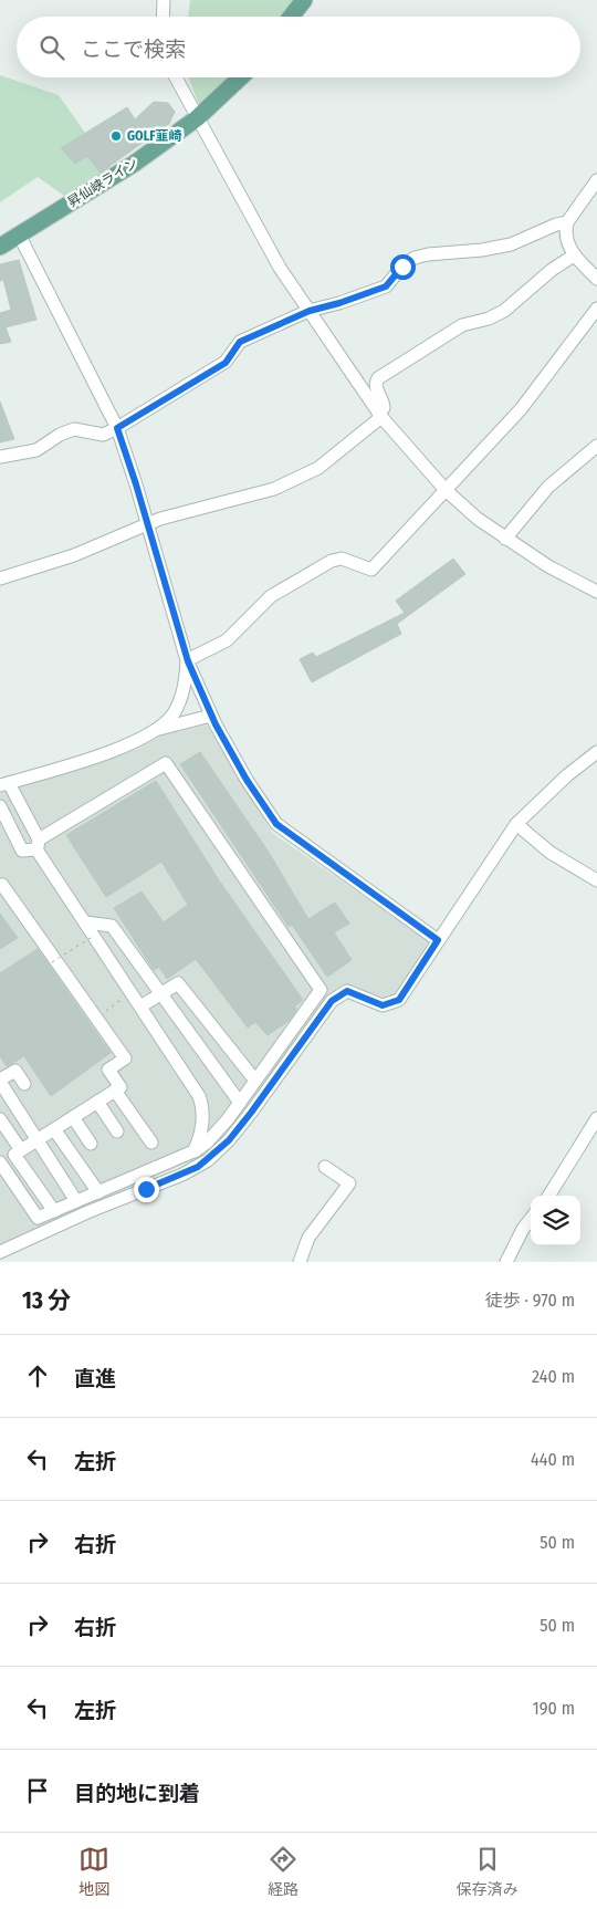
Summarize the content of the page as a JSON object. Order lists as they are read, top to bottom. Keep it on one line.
{"streets":{"main road":["昇仙峡ライン"]},"places":["GOLF韮崎"],"page":{"search":"ここで検索","heading":["13 分","徒歩 · 970 m"],"list":[["直進","240 m"],["左折","440 m"],["右折","50 m"],["右折","50 m"],["左折","190 m"],"目的地に到着"],"nav":["地図","経路","保存済み"]}}
